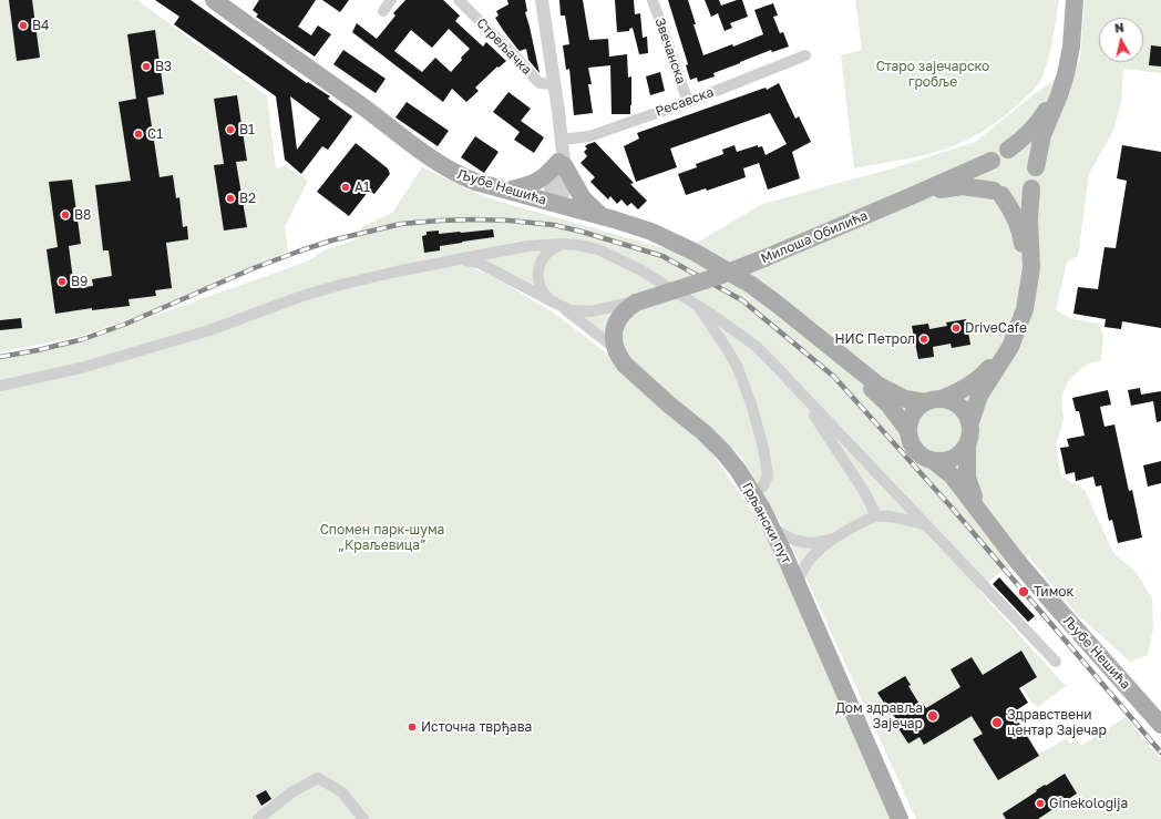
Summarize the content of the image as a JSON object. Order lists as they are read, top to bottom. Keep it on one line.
{"streets":{"main road":["Љубе Нешића","Милоша Обилића","Грљански пут"],"street":["Стрељачка","Звечанска","Ресавска"]},"crossings":[["Звечанска","Ресавска"],["Милоша Обилића","Грљански пут"]],"parks":["Старо зајечарско гробље","Спомен парк-шума „Краљевица”"],"places":["B4","B3","B1","C1","A1","B2","B8","B9","DriveCafe","НИС Петрол","Тимок","Дом здравља Зајечар","Здравствени центар Зајечар","Источна тврђава","Ginekologija"],"north":"top"}
